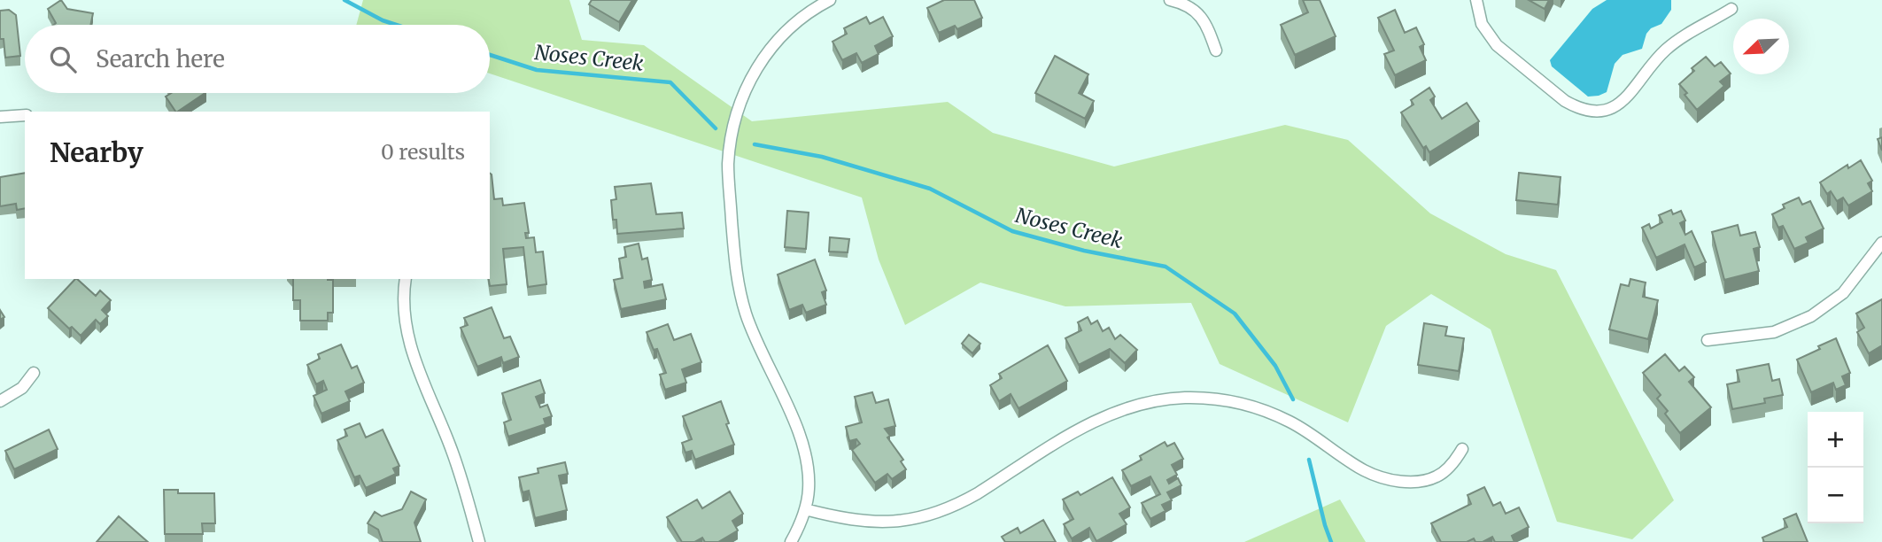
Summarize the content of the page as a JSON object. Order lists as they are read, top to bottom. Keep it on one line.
{"water":["Noses Creek"],"north":"bottom left","page":{"search":"Search here","heading":["Nearby","0 results"],"map_buttons":["+","−"]}}
